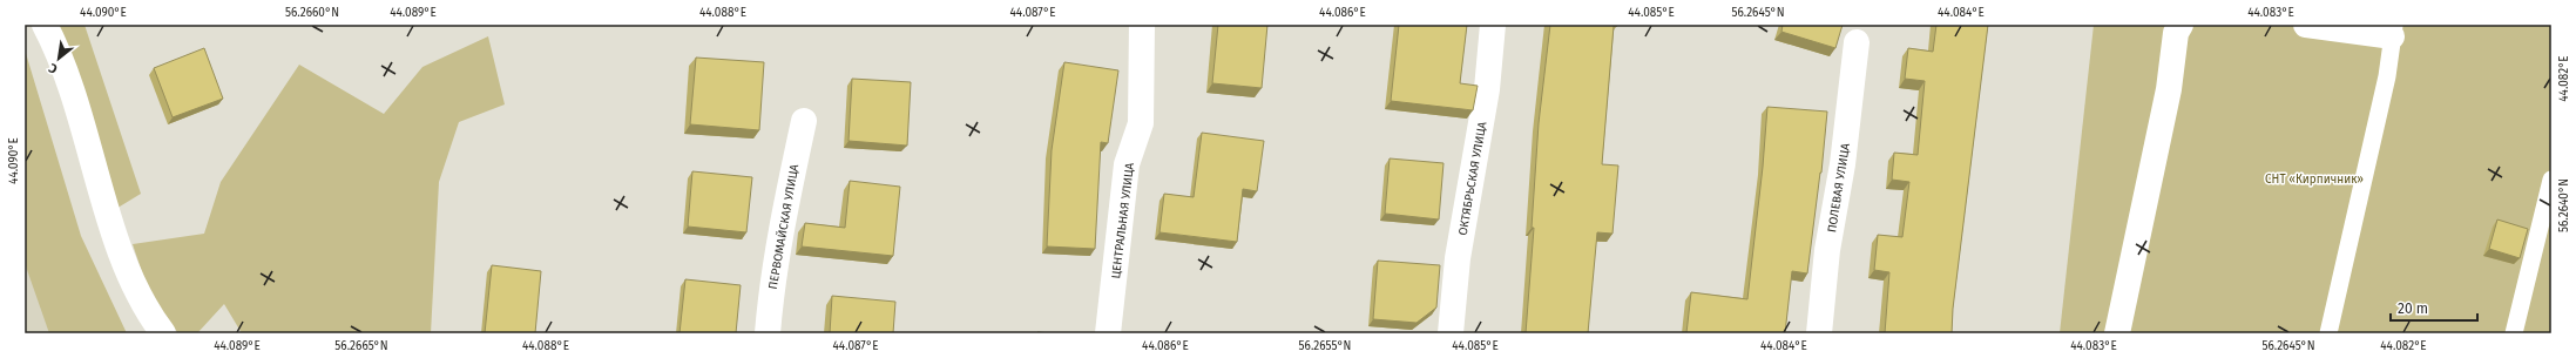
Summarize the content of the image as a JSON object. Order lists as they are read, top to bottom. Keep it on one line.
{"streets":{"street":["ОКТЯБРЬСКАЯ УЛИЦА","ПОЛЕВАЯ УЛИЦА","ЦЕНТРАЛЬНАЯ УЛИЦА","ПЕРВОМАЙСКАЯ УЛИЦА"]},"parks":["СНТ «Кирпичник»"],"scale_bar":"20 m","north":"bottom left","coordinates":["44.090°E","56.2660°N","44.089°E","44.088°E","44.087°E","44.086°E","44.085°E","56.2645°N","44.084°E","44.083°E","44.082°E","56.2640°N","56.2665°N","56.2655°N"]}
